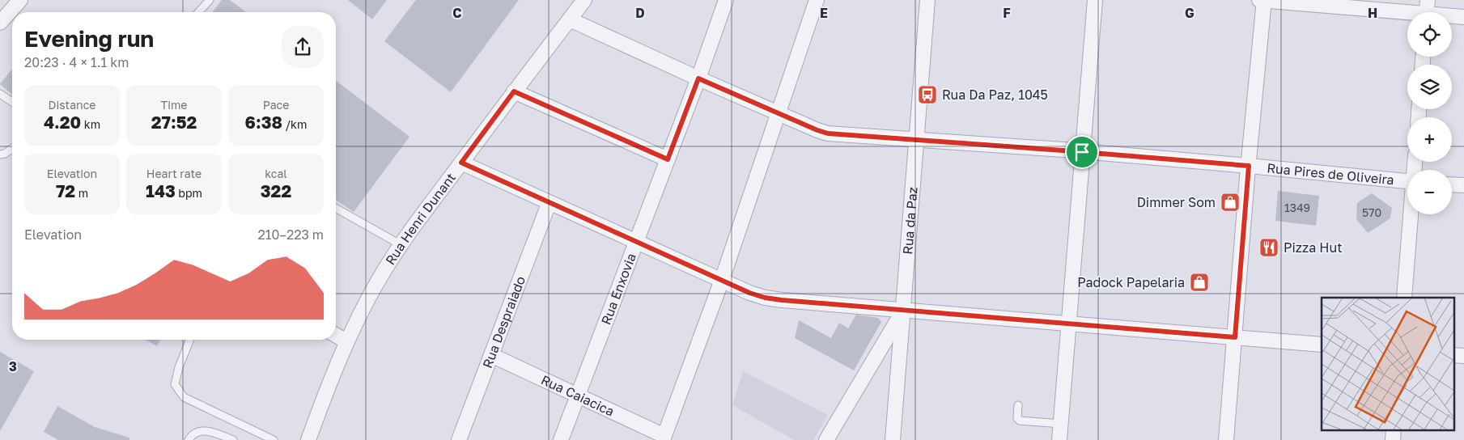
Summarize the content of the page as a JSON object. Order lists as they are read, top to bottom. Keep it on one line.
{"streets":{"street":["Rua Pires de Oliveira","Rua Henri Dunant","Rua da Paz","Rua Enxovia","Rua Despraiado","Rua Caiacica"]},"crossings":[["Rua Pires de Oliveira","Rua Henri Dunant"],["Rua Pires de Oliveira","Rua da Paz"],["Rua Pires de Oliveira","Rua Enxovia"],["Rua Enxovia","Rua Caiacica"],["Rua Despraiado","Rua Caiacica"]],"places":{"bus stop":["Rua Da Paz, 1045"],"shop":["Dimmer Som","Padock Papelaria"],"restaurant":["Pizza Hut"]},"house_numbers":["1349","570"],"page":{"map_buttons":["+","−"],"heading":["Evening run","20:23 · 4 × 1.1 km"],"stats":[["Distance","4.20 km"],["Time","27:52"],["Pace","6:38 /km"],["Elevation","72 m"],["Heart rate","143 bpm"],["kcal","322"]],"chart":["Elevation","210–223 m"]},"grid":{"columns":["C","D","E","F","G","H"],"rows":["3"]}}
